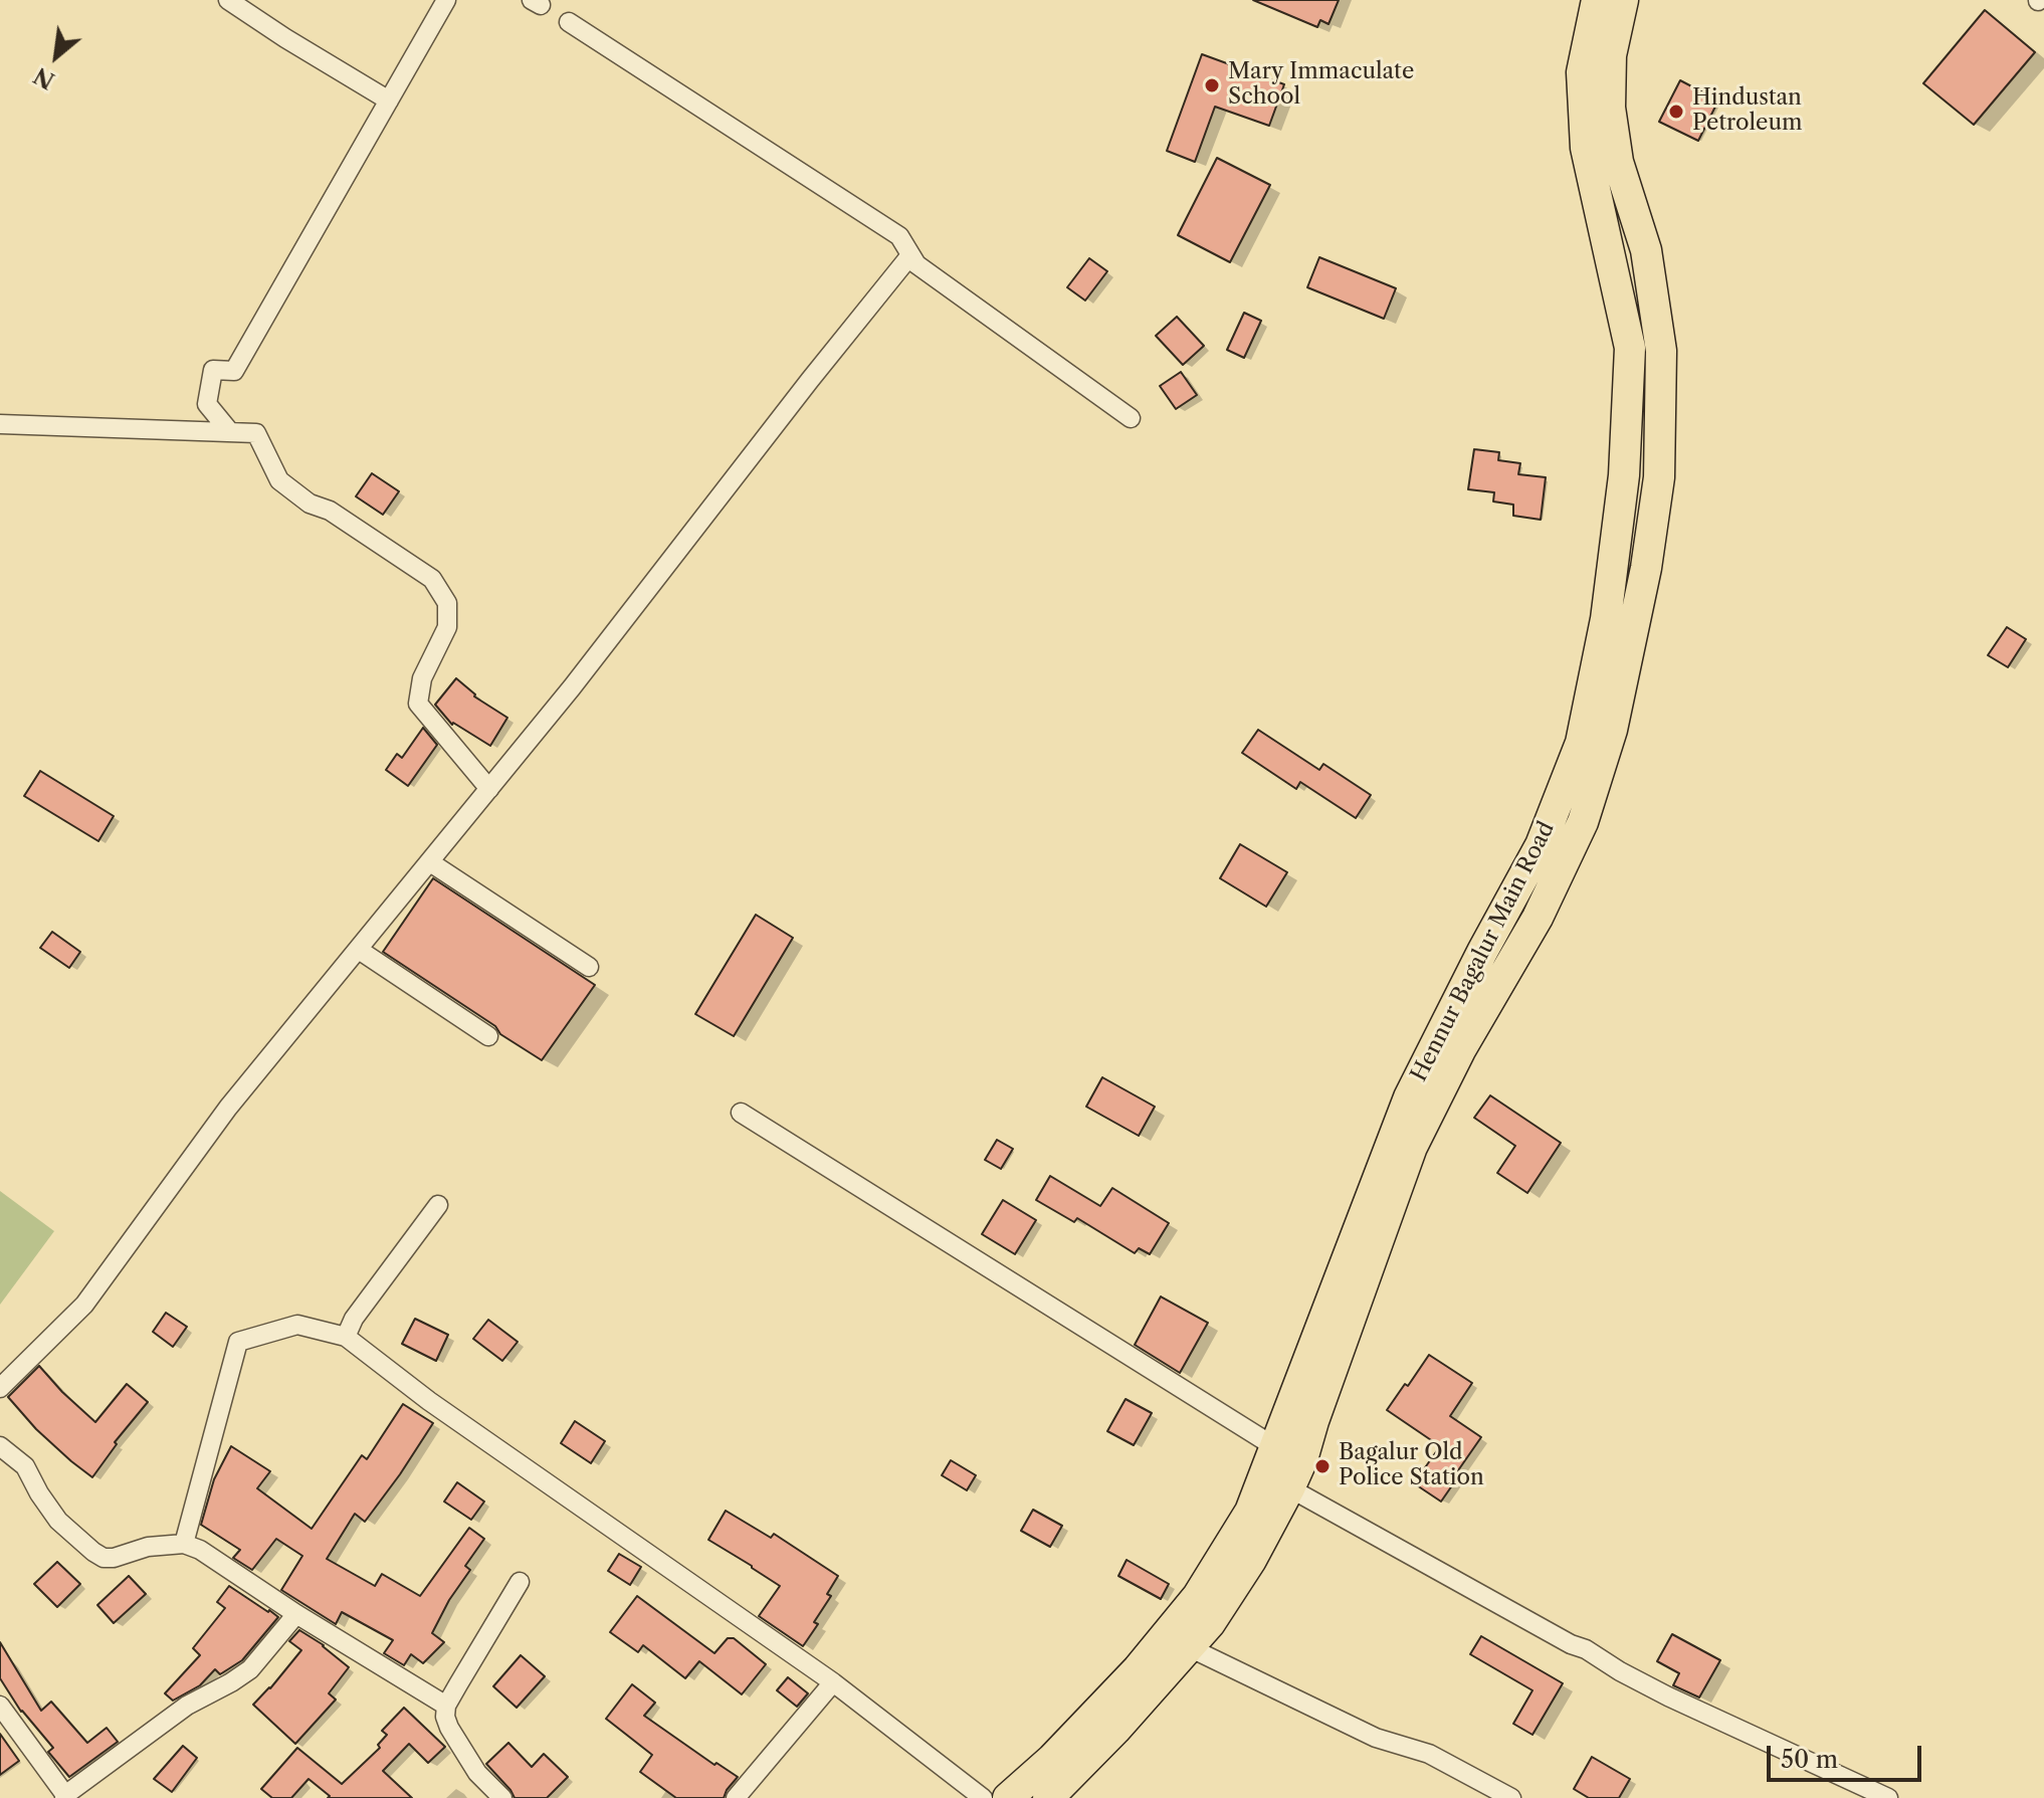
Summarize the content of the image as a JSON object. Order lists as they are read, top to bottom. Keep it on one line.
{"streets":{"main road":["Hennur Bagalur Main Road"]},"places":["Mary Immaculate School","Hindustan Petroleum","Bagalur Old Police Station"],"scale_bar":"50 m","north":"bottom left"}
